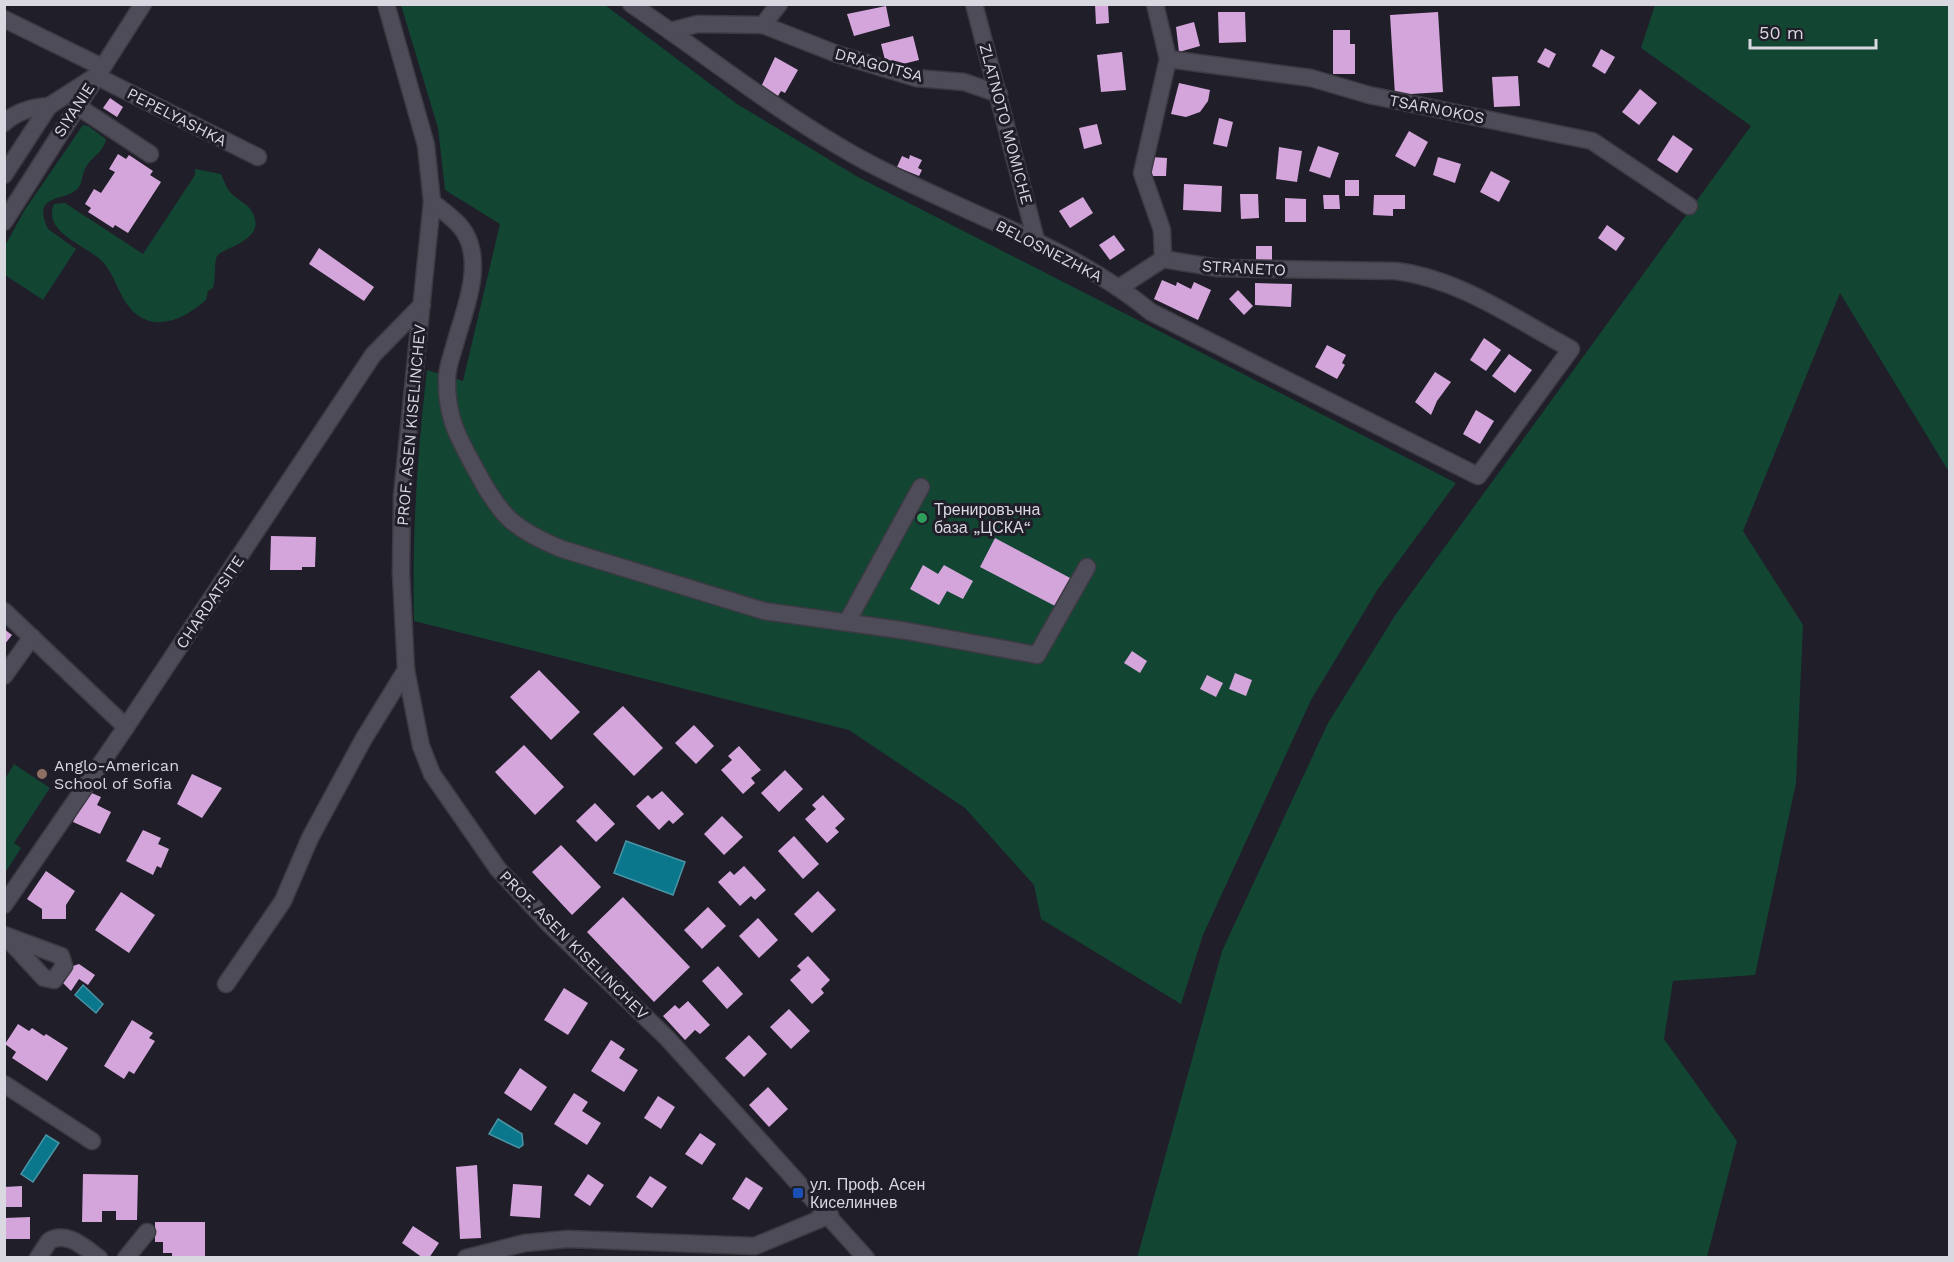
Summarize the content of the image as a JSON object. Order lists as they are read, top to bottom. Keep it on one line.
{"streets":{"street":["DRAGOITSA","TSARNOKOS","SIYANIE","PEPELYASHKA","ZLATNOTO MOMICHE","BELOSNEZHKA","STRANETO","PROF. ASEN KISELINCHEV","CHARDATSITE"]},"crossings":[["DRAGOITSA","ZLATNOTO MOMICHE"],["SIYANIE","PEPELYASHKA"],["ZLATNOTO MOMICHE","BELOSNEZHKA"],["BELOSNEZHKA","STRANETO"],["PROF. ASEN KISELINCHEV","CHARDATSITE"]],"places":{"other":["Тренировъчна база „ЦСКА“","Anglo-American School of Sofia"],"transit":["ул. Проф. Асен Киселинчев"]},"scale_bar":"50 m"}
